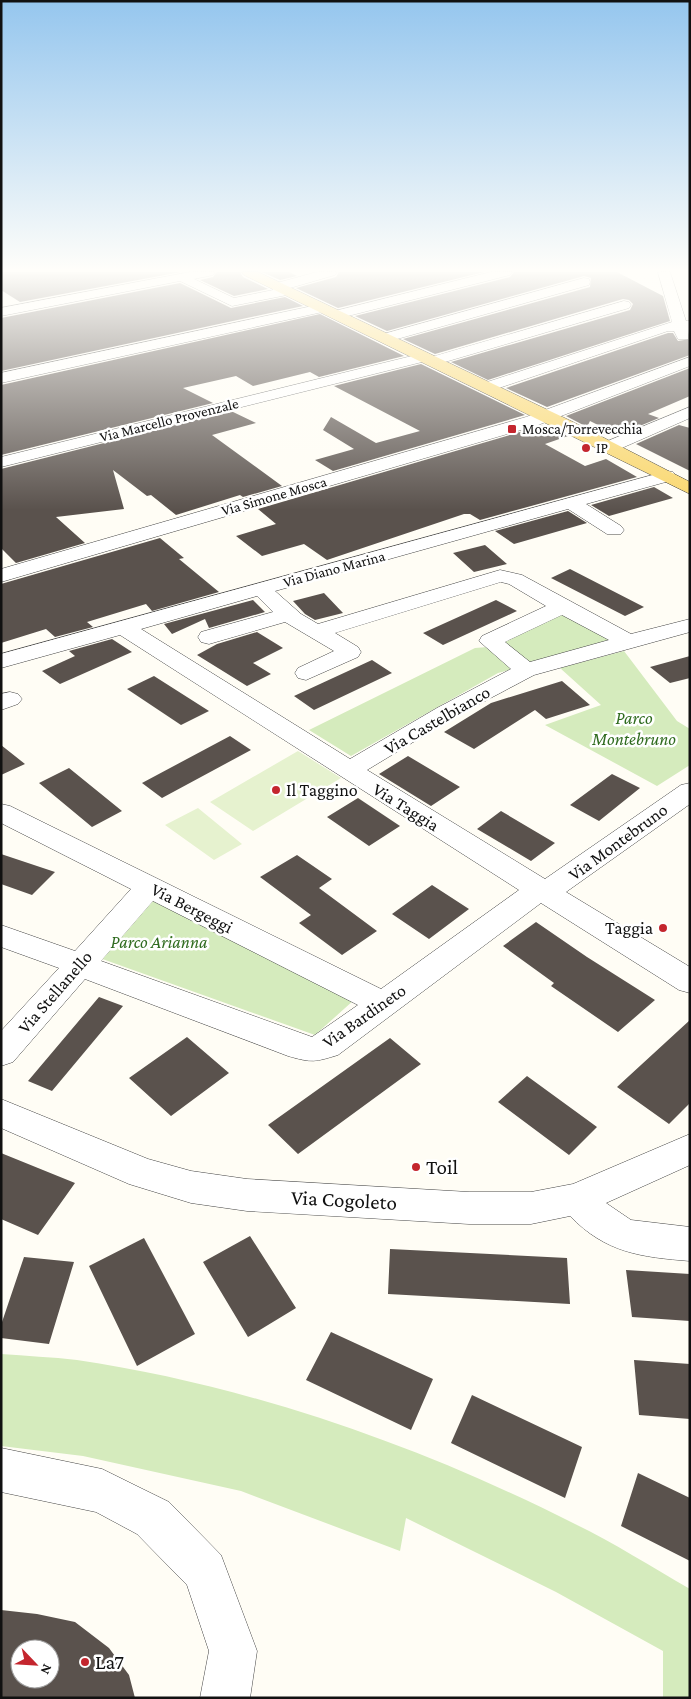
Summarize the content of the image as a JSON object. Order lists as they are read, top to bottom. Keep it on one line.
{"streets":{"street":["Via Marcello Provenzale","Via Simone Mosca","Via Diano Marina","Via Castelbianco","Via Taggia","Via Montebruno","Via Bergeggi","Via Stellanello","Via Bardineto","Via Cogoleto"]},"crossings":[["Via Diano Marina","Via Taggia"],["Via Castelbianco","Via Taggia"],["Via Taggia","Via Montebruno"],["Via Taggia","Via Bardineto"],["Via Montebruno","Via Bardineto"],["Via Bergeggi","Via Stellanello"],["Via Bergeggi","Via Bardineto"],["Via Stellanello","Via Bardineto"]],"parks":["Parco Montebruno","Parco Arianna"],"places":{"transit":["Mosca/Torrevecchia"],"other":["IP","Il Taggino","Taggia","Toil","La7"]},"north":"bottom right"}
